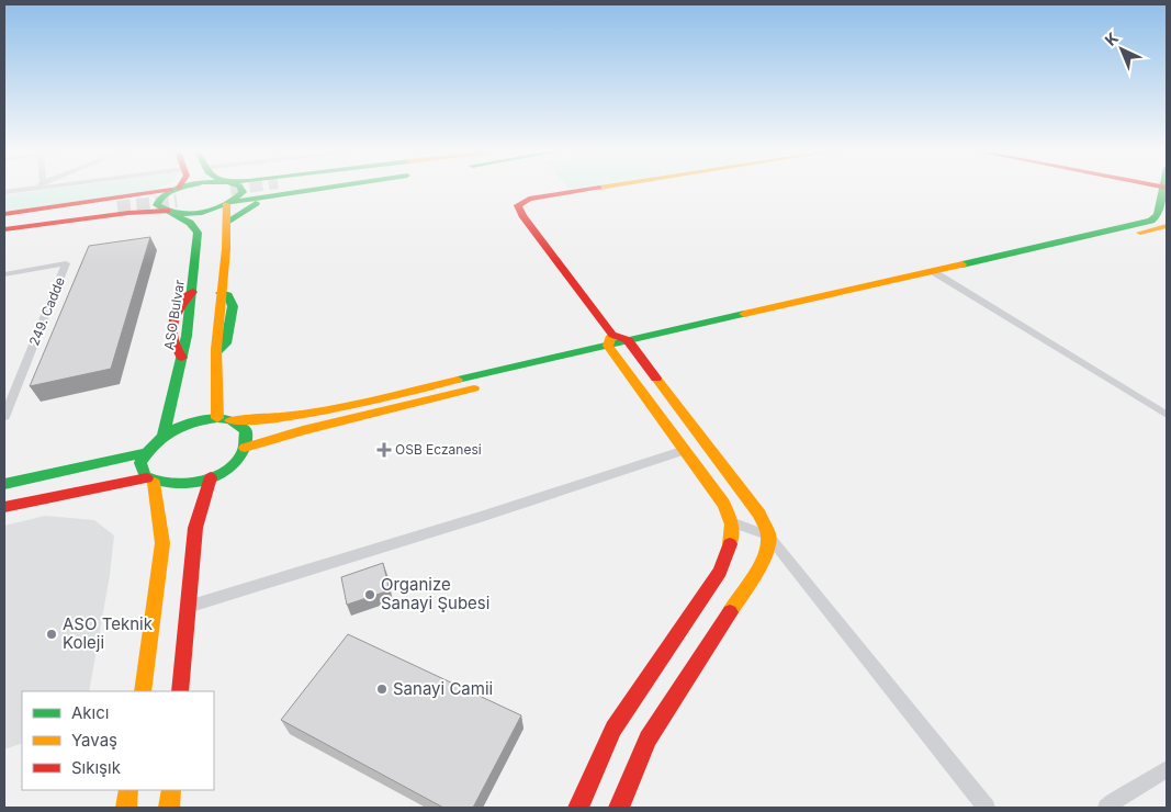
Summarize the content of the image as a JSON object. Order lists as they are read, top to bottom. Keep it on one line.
{"streets":{"main road":["ASO Bulvar"],"street":["249. Cadde"]},"places":{"health":["OSB Eczanesi"],"other":["Organize Sanayi Şubesi","ASO Teknik Koleji","Sanayi Camii"]},"legend":["Akıcı","Yavaş","Sıkışık"],"north":"top left"}
